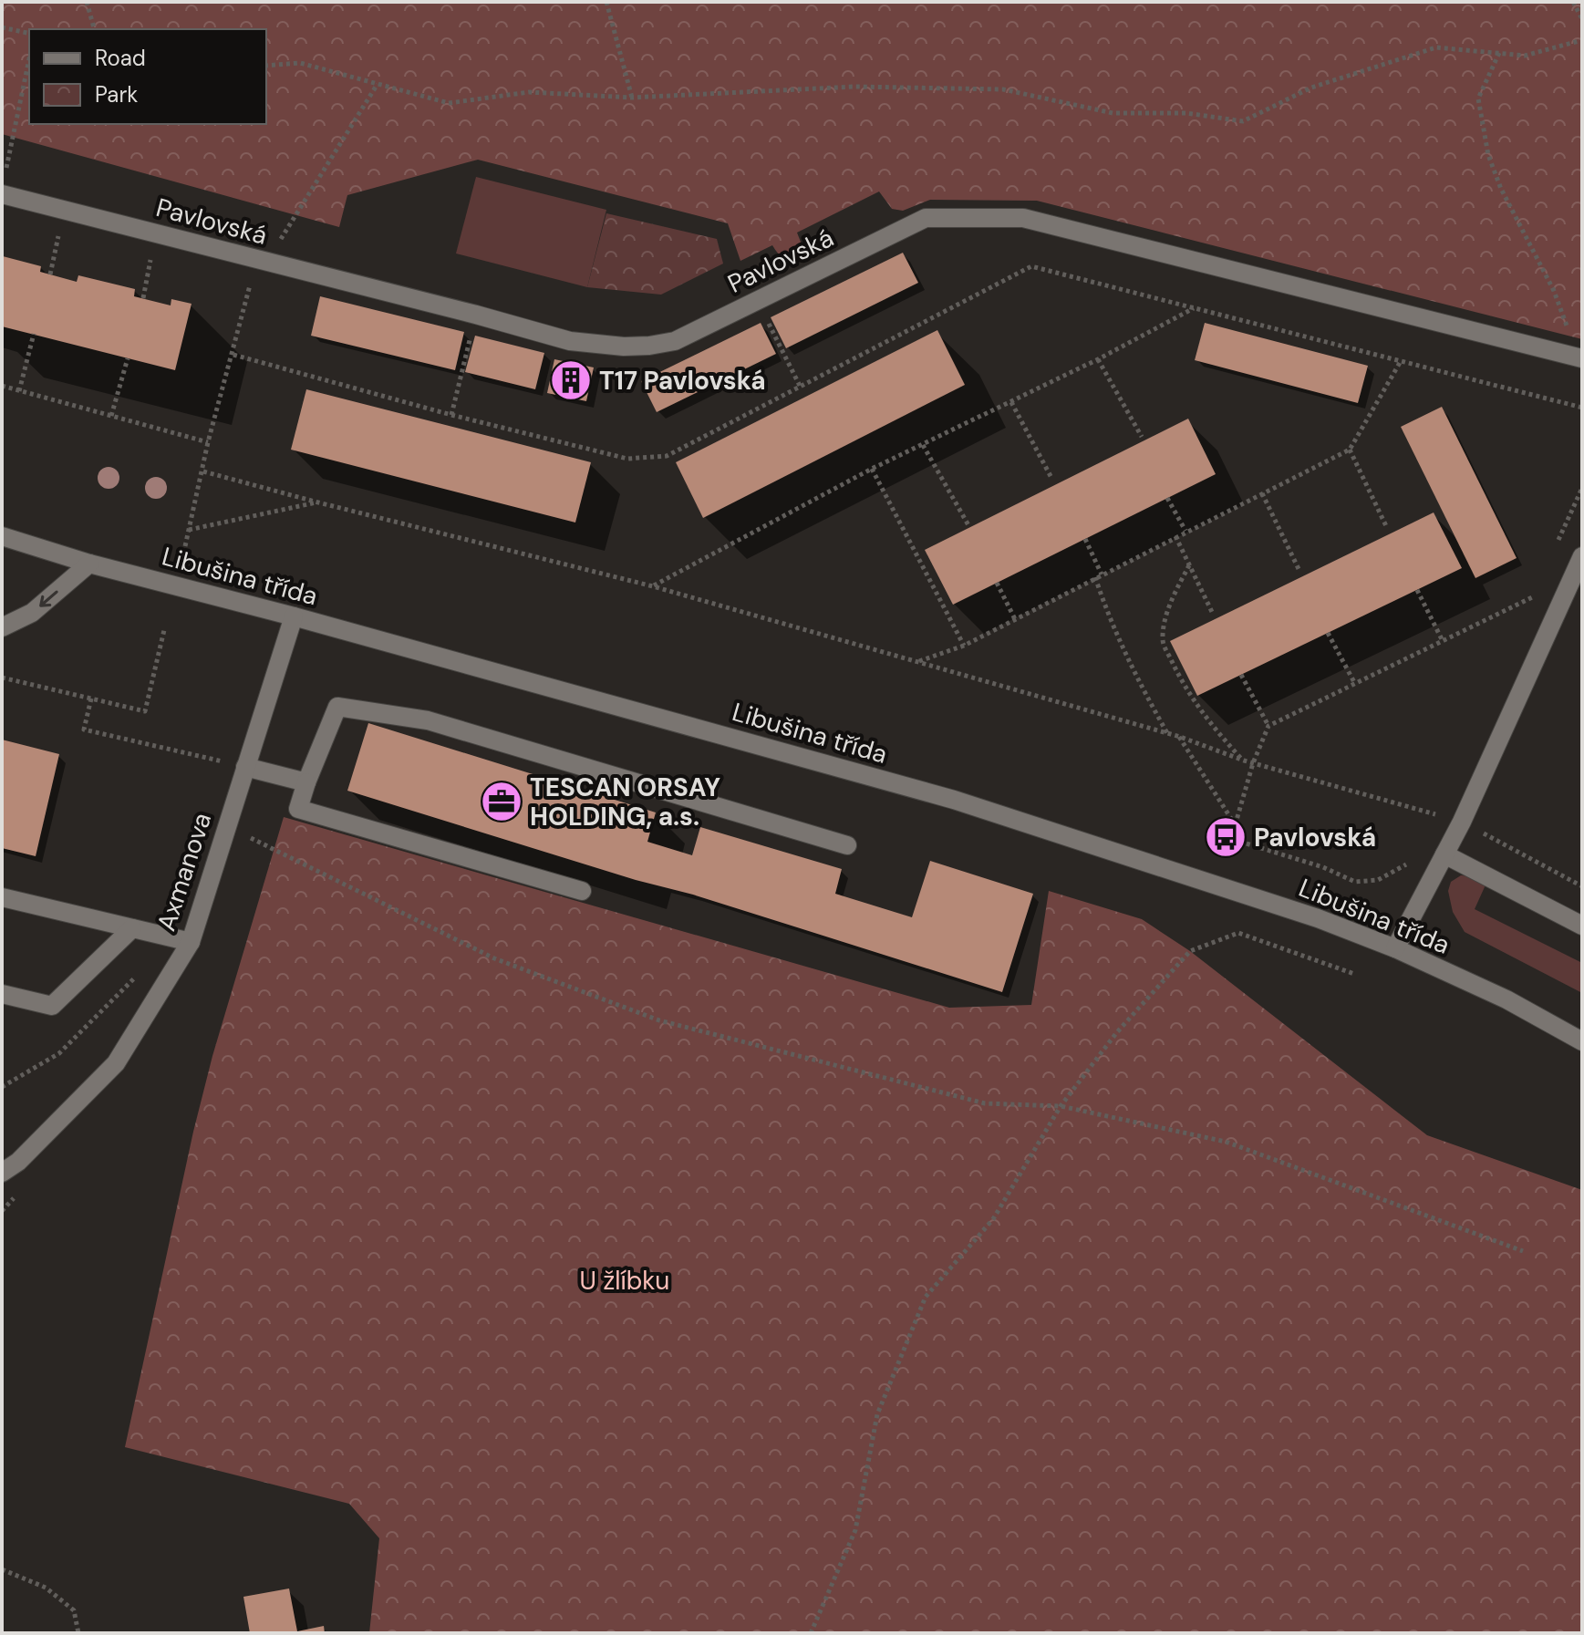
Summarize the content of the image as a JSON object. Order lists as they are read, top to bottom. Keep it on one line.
{"streets":{"street":["Pavlovská","Libušina třída","Axmanova"]},"crossings":[["Libušina třída","Axmanova"]],"parks":["U žlíbku"],"places":{"building":["T17 Pavlovská"],"office":["TESCAN ORSAY HOLDING, a.s."],"bus stop":["Pavlovská"]},"legend":["Road","Park"]}
